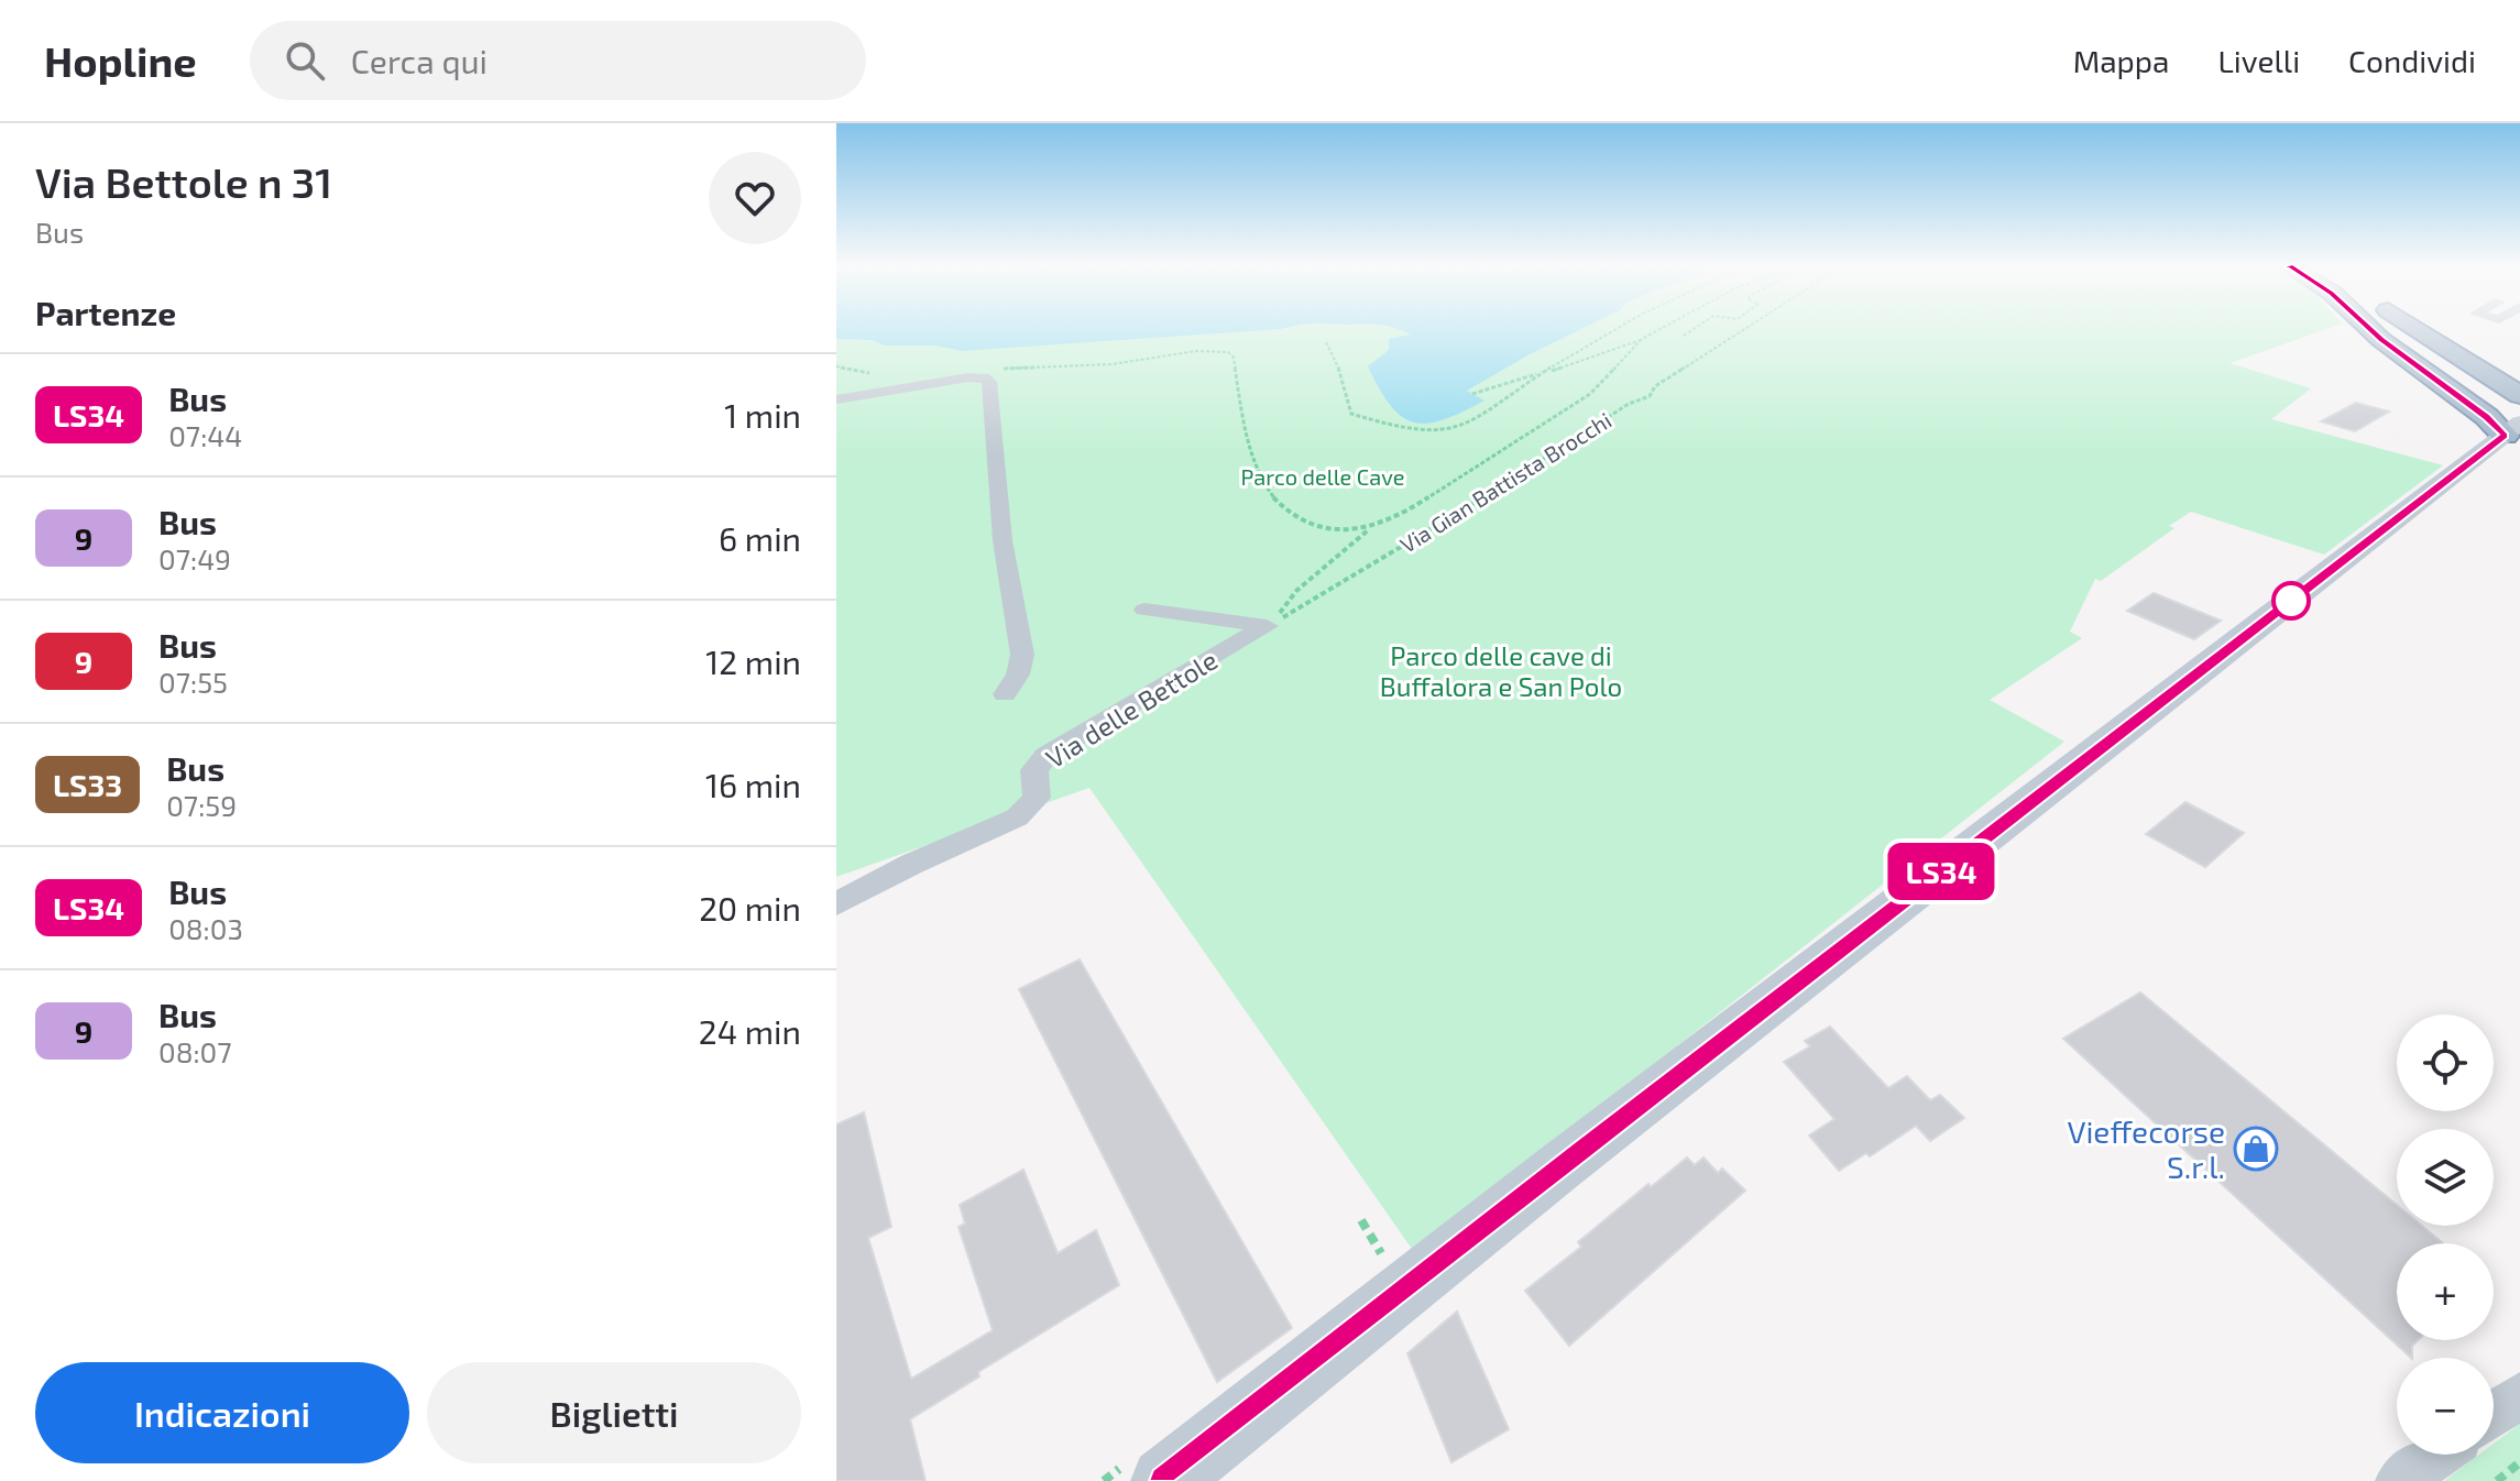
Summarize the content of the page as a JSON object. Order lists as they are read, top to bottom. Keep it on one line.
{"streets":{"street":["Via delle Bettole"],"path":["Via Gian Battista Brocchi"]},"crossings":[["Via Gian Battista Brocchi","Via delle Bettole"]],"parks":["Parco delle Cave","Parco delle cave di Buffalora e San Polo"],"places":{"shop":["Vieffecorse S.r.l."]},"lines":["bus line LS34"],"page":{"header":"Hopline","search":"Cerca qui","nav":["Mappa","Livelli","Condividi"],"heading":[["Via Bettole n 31","Bus"],"Partenze"],"on_map":"LS34","list":[{"mark":"LS34","name":"Bus","note":"07:44","value":"1 min"},{"mark":"9","name":"Bus","note":"07:49","value":"6 min"},{"mark":"9","name":"Bus","note":"07:55","value":"12 min"},{"mark":"LS33","name":"Bus","note":"07:59","value":"16 min"},{"mark":"LS34","name":"Bus","note":"08:03","value":"20 min"},{"mark":"9","name":"Bus","note":"08:07","value":"24 min"}],"map_buttons":["+","−"],"buttons":["Indicazioni","Biglietti"]}}
